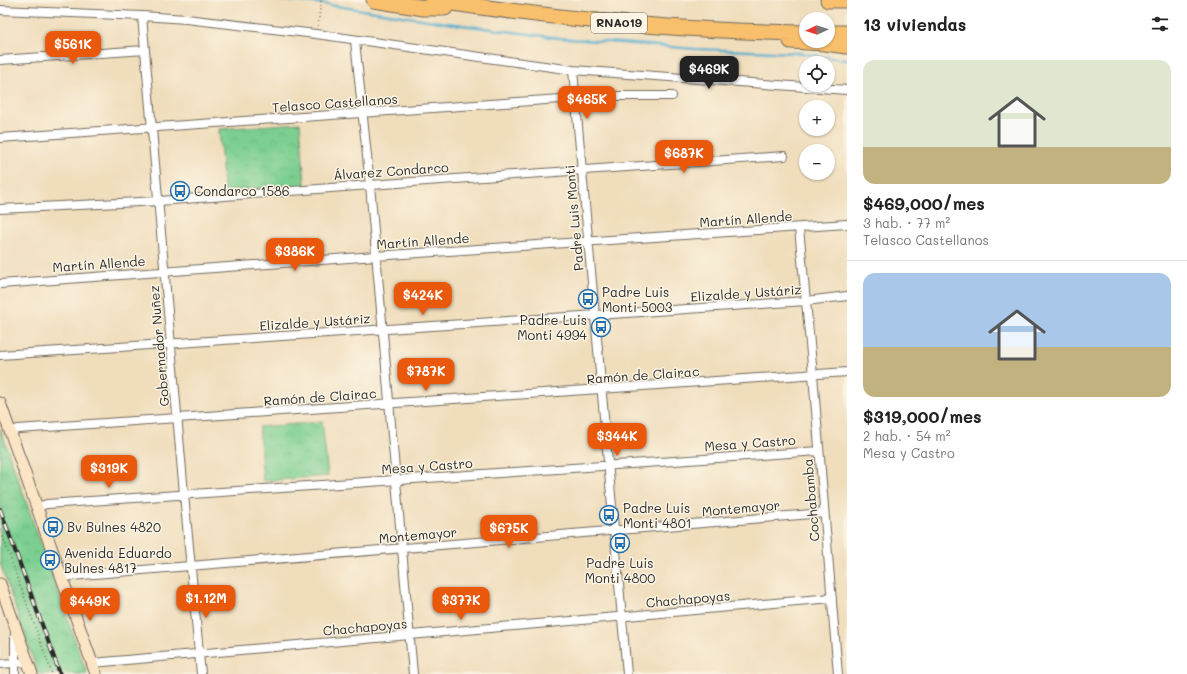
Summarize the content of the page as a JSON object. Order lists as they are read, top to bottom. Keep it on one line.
{"streets":{"highway":["RNA019"],"street":["Telasco Castellanos","Álvarez Condarco","Padre Luis Monti","Martín Allende","Elizalde y Ustáriz","Gobernador Nuñez","Ramón de Clairac","Mesa y Castro","Cochabamba","Montemayor","Chachapoyas"]},"crossings":[["Telasco Castellanos","Padre Luis Monti"],["Telasco Castellanos","Gobernador Nuñez"],["Álvarez Condarco","Padre Luis Monti"],["Álvarez Condarco","Gobernador Nuñez"],["Padre Luis Monti","Martín Allende"],["Padre Luis Monti","Elizalde y Ustáriz"],["Padre Luis Monti","Ramón de Clairac"],["Padre Luis Monti","Mesa y Castro"],["Padre Luis Monti","Montemayor"],["Padre Luis Monti","Chachapoyas"],["Martín Allende","Gobernador Nuñez"],["Martín Allende","Cochabamba"],["Elizalde y Ustáriz","Gobernador Nuñez"],["Elizalde y Ustáriz","Cochabamba"],["Gobernador Nuñez","Ramón de Clairac"],["Gobernador Nuñez","Mesa y Castro"],["Gobernador Nuñez","Montemayor"],["Gobernador Nuñez","Chachapoyas"],["Ramón de Clairac","Cochabamba"],["Mesa y Castro","Cochabamba"],["Cochabamba","Montemayor"],["Cochabamba","Chachapoyas"]],"places":{"bus stop":["Condarco 1586","Padre Luis Monti 5003","Padre Luis Monti 4994","Padre Luis Monti 4801","Bv Bulnes 4820","Padre Luis Monti 4800","Avenida Eduardo Bulnes 4817"]},"north":"left","page":{"heading":"13 viviendas","map_buttons":["+","−"],"price":["$561K","$469K","$465K","$687K","$386K","$424K","$787K","$344K","$319K","$675K","$1.12M","$377K","$449K"],"list":[{"name":"$469,000/mes","note":"3 hab. · 77 m² · Telasco Castellanos"},{"name":"$319,000/mes","note":"2 hab. · 54 m² · Mesa y Castro"}]}}
